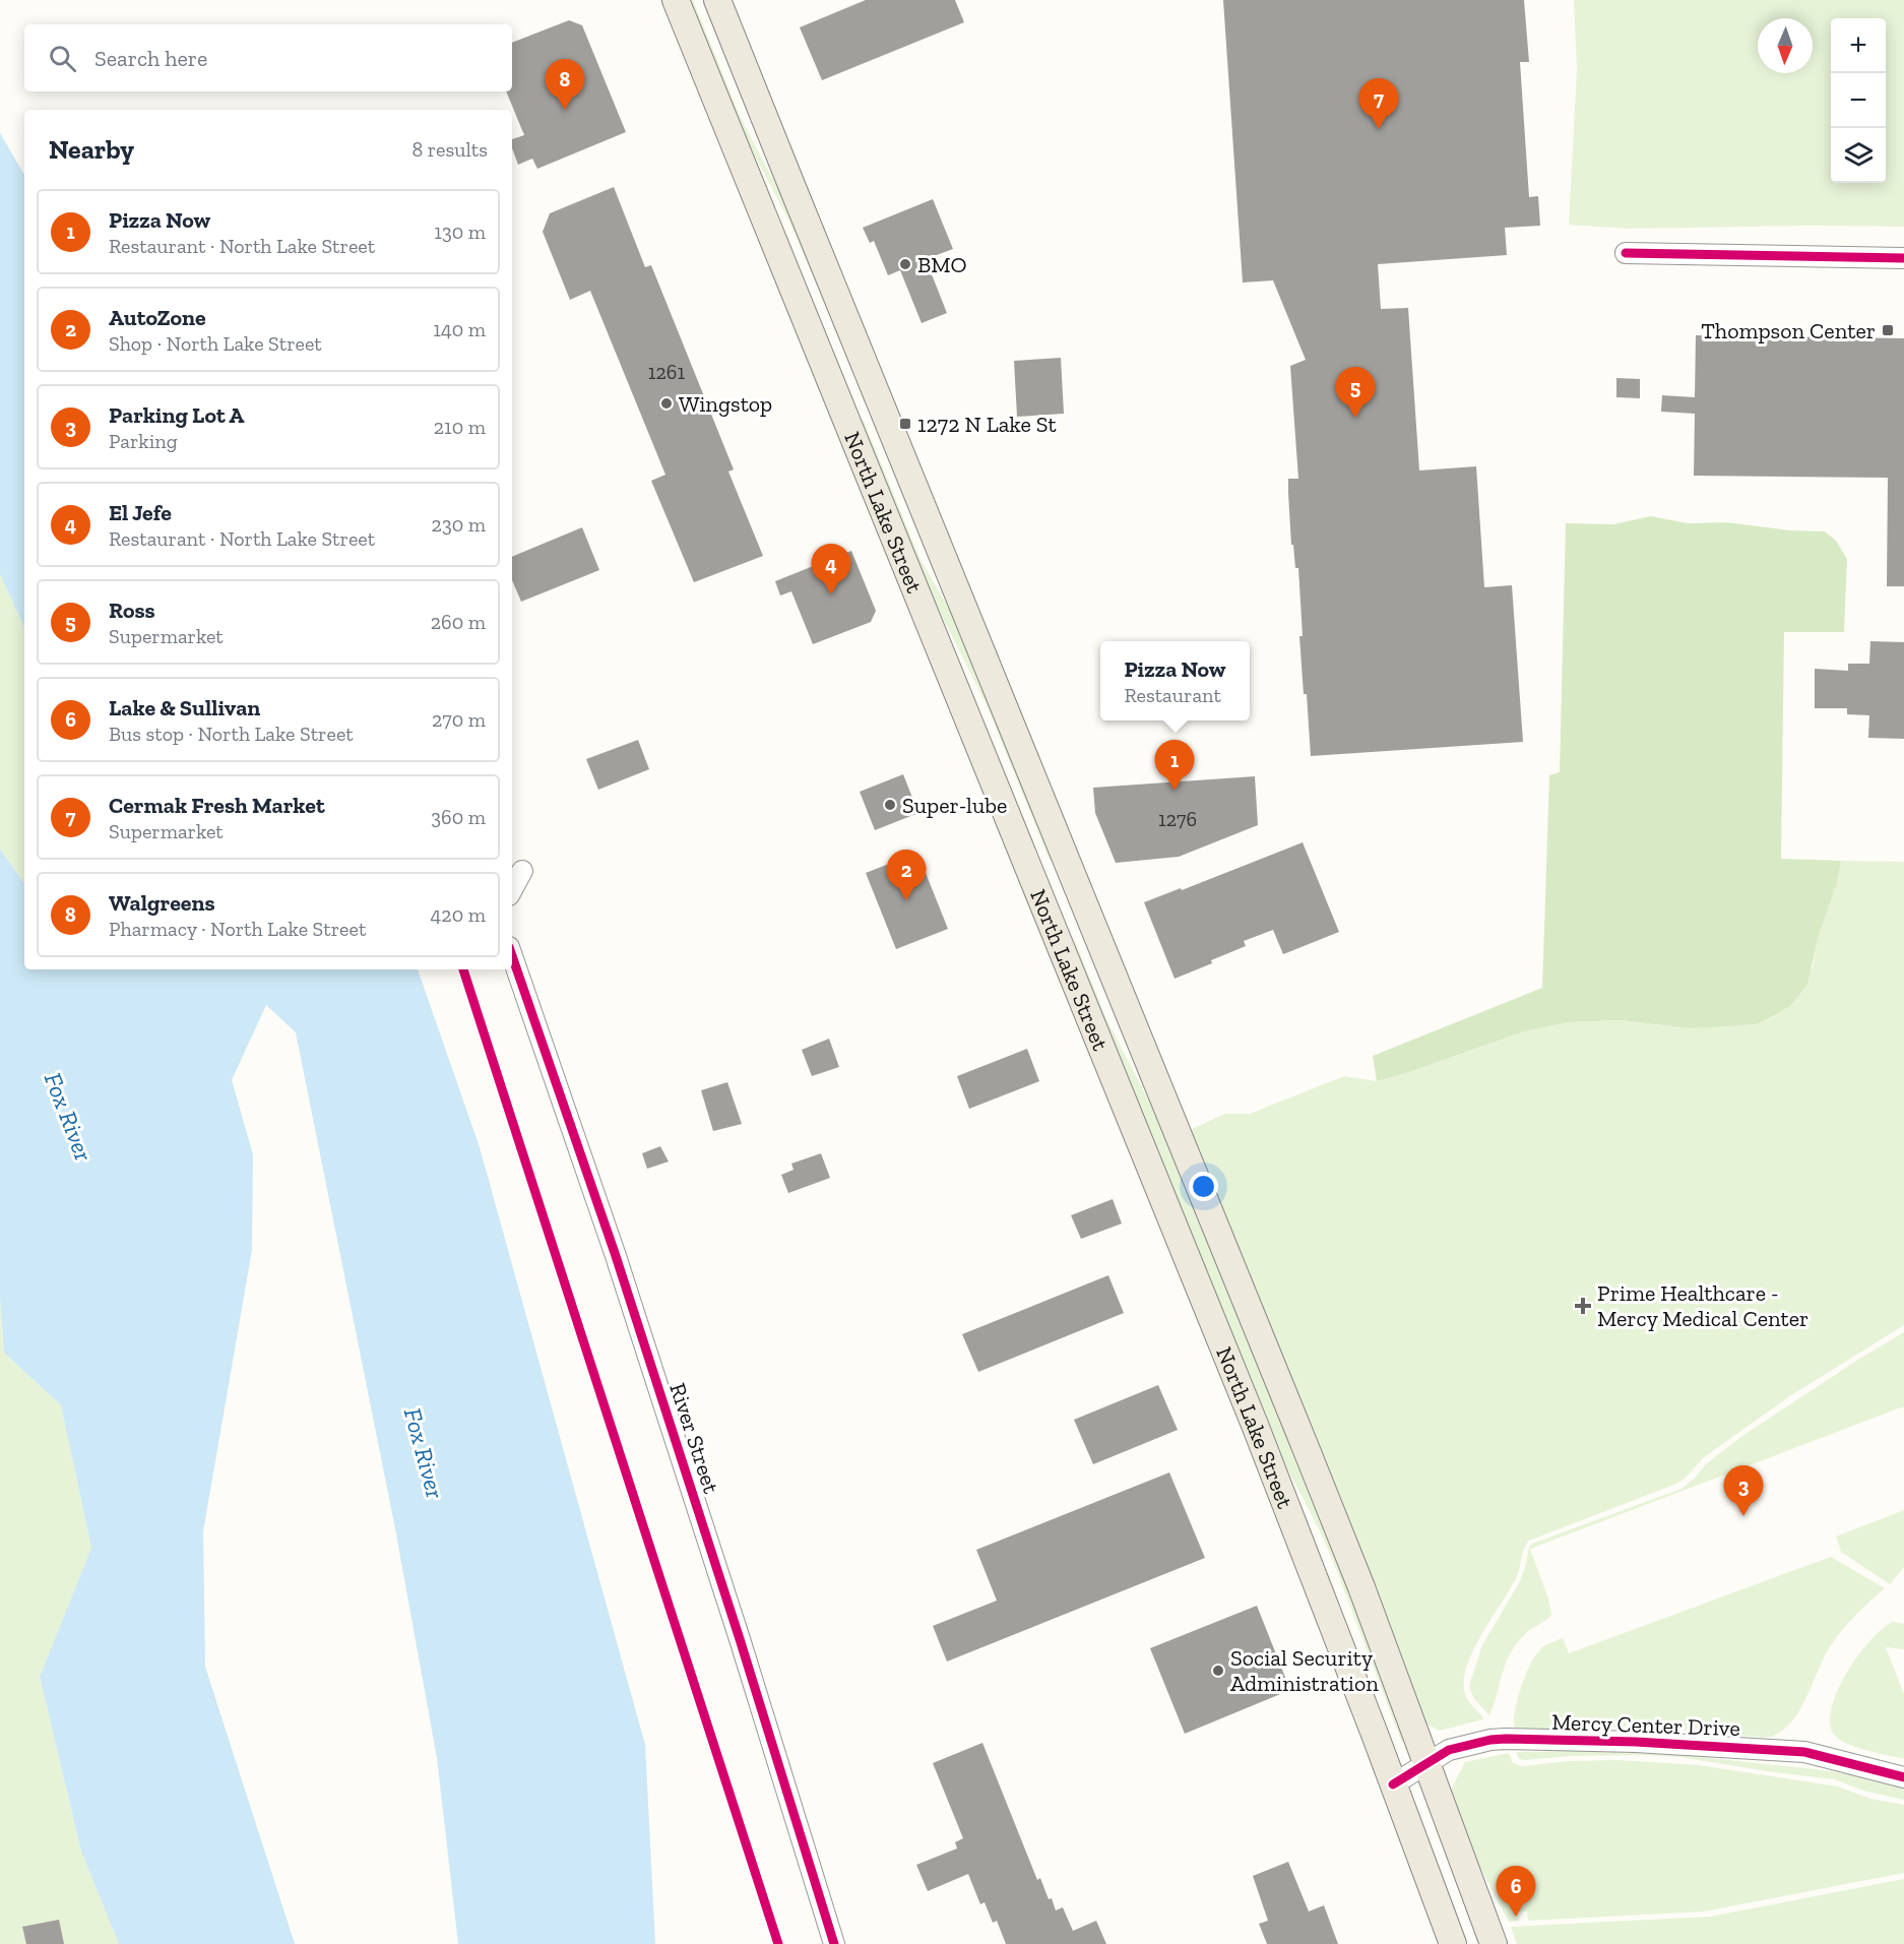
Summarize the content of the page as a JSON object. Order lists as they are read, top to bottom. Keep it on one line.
{"streets":{"main road":["North Lake Street"],"street":["River Street","Mercy Center Drive"]},"crossings":[["North Lake Street","Mercy Center Drive"]],"water":["Fox River"],"places":{"other":["BMO","Wingstop","Super-lube","Social Security Administration"],"transit":["Thompson Center","1272 N Lake St"],"health":["Prime Healthcare - Mercy Medical Center"]},"house_numbers":["1261","1276"],"north":"bottom","page":{"map_buttons":["+","−"],"search":"Search here","pins":["8","7","5","4","1","2","3","6"],"heading":["Nearby","8 results"],"list":[{"mark":"1","name":"Pizza Now","note":"Restaurant · North Lake Street","value":"130 m"},{"mark":"2","name":"AutoZone","note":"Shop · North Lake Street","value":"140 m"},{"mark":"3","name":"Parking Lot A","note":"Parking","value":"210 m"},{"mark":"4","name":"El Jefe","note":"Restaurant · North Lake Street","value":"230 m"},{"mark":"5","name":"Ross","note":"Supermarket","value":"260 m"},{"mark":"6","name":"Lake & Sullivan","note":"Bus stop · North Lake Street","value":"270 m"},{"mark":"7","name":"Cermak Fresh Market","note":"Supermarket","value":"360 m"},{"mark":"8","name":"Walgreens","note":"Pharmacy · North Lake Street","value":"420 m"}],"popup":["Pizza Now","Restaurant"]}}
